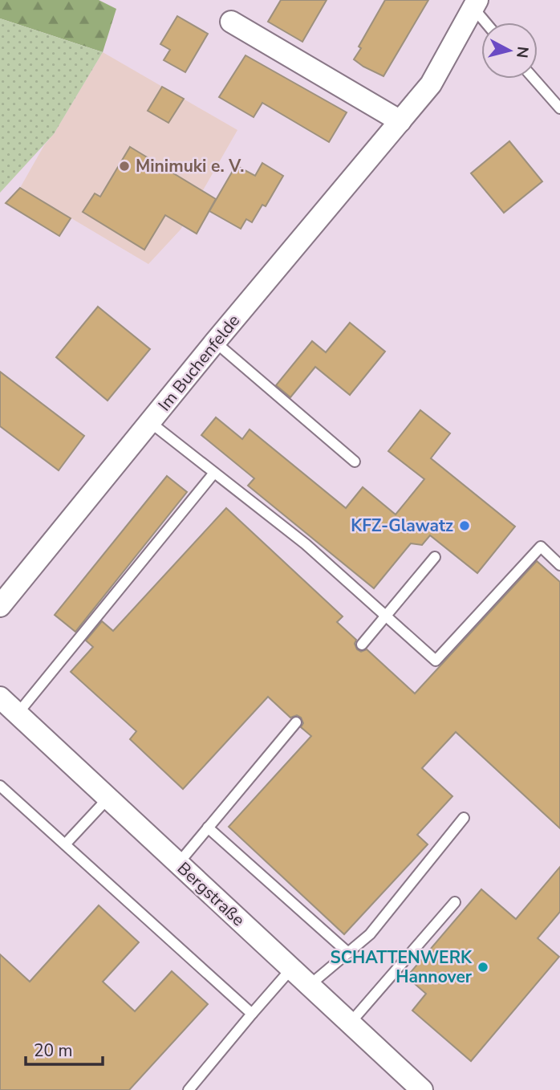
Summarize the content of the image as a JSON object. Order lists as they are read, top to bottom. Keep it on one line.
{"streets":{"street":["Im Buchenfelde","Bergstraße"]},"places":["Minimuki e. V.","KFZ-Glawatz","SCHATTENWERK Hannover"],"scale_bar":"20 m","north":"right"}
